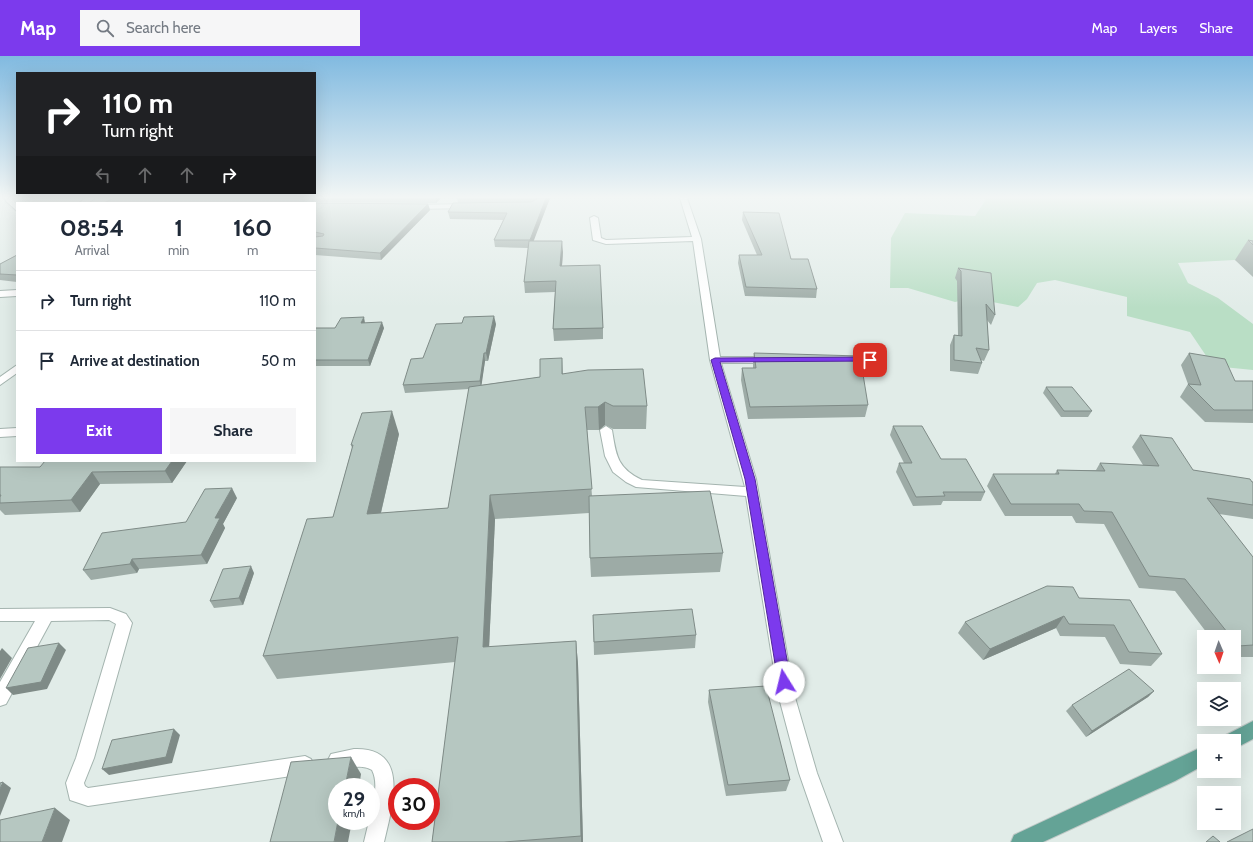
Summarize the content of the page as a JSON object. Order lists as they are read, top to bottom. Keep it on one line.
{"north":"bottom","page":{"header":"Map","search":"Search here","nav":["Map","Layers","Share"],"turn":["110 m","Turn right"],"eta":["08:54","Arrival","1","min","160","m"],"list":[{"name":"Turn right","value":"110 m"},{"name":"Arrive at destination","value":"50 m"}],"buttons":["Exit","Share"],"map_buttons":["+","−"],"speed":"29 km/h","limit":"30"}}
